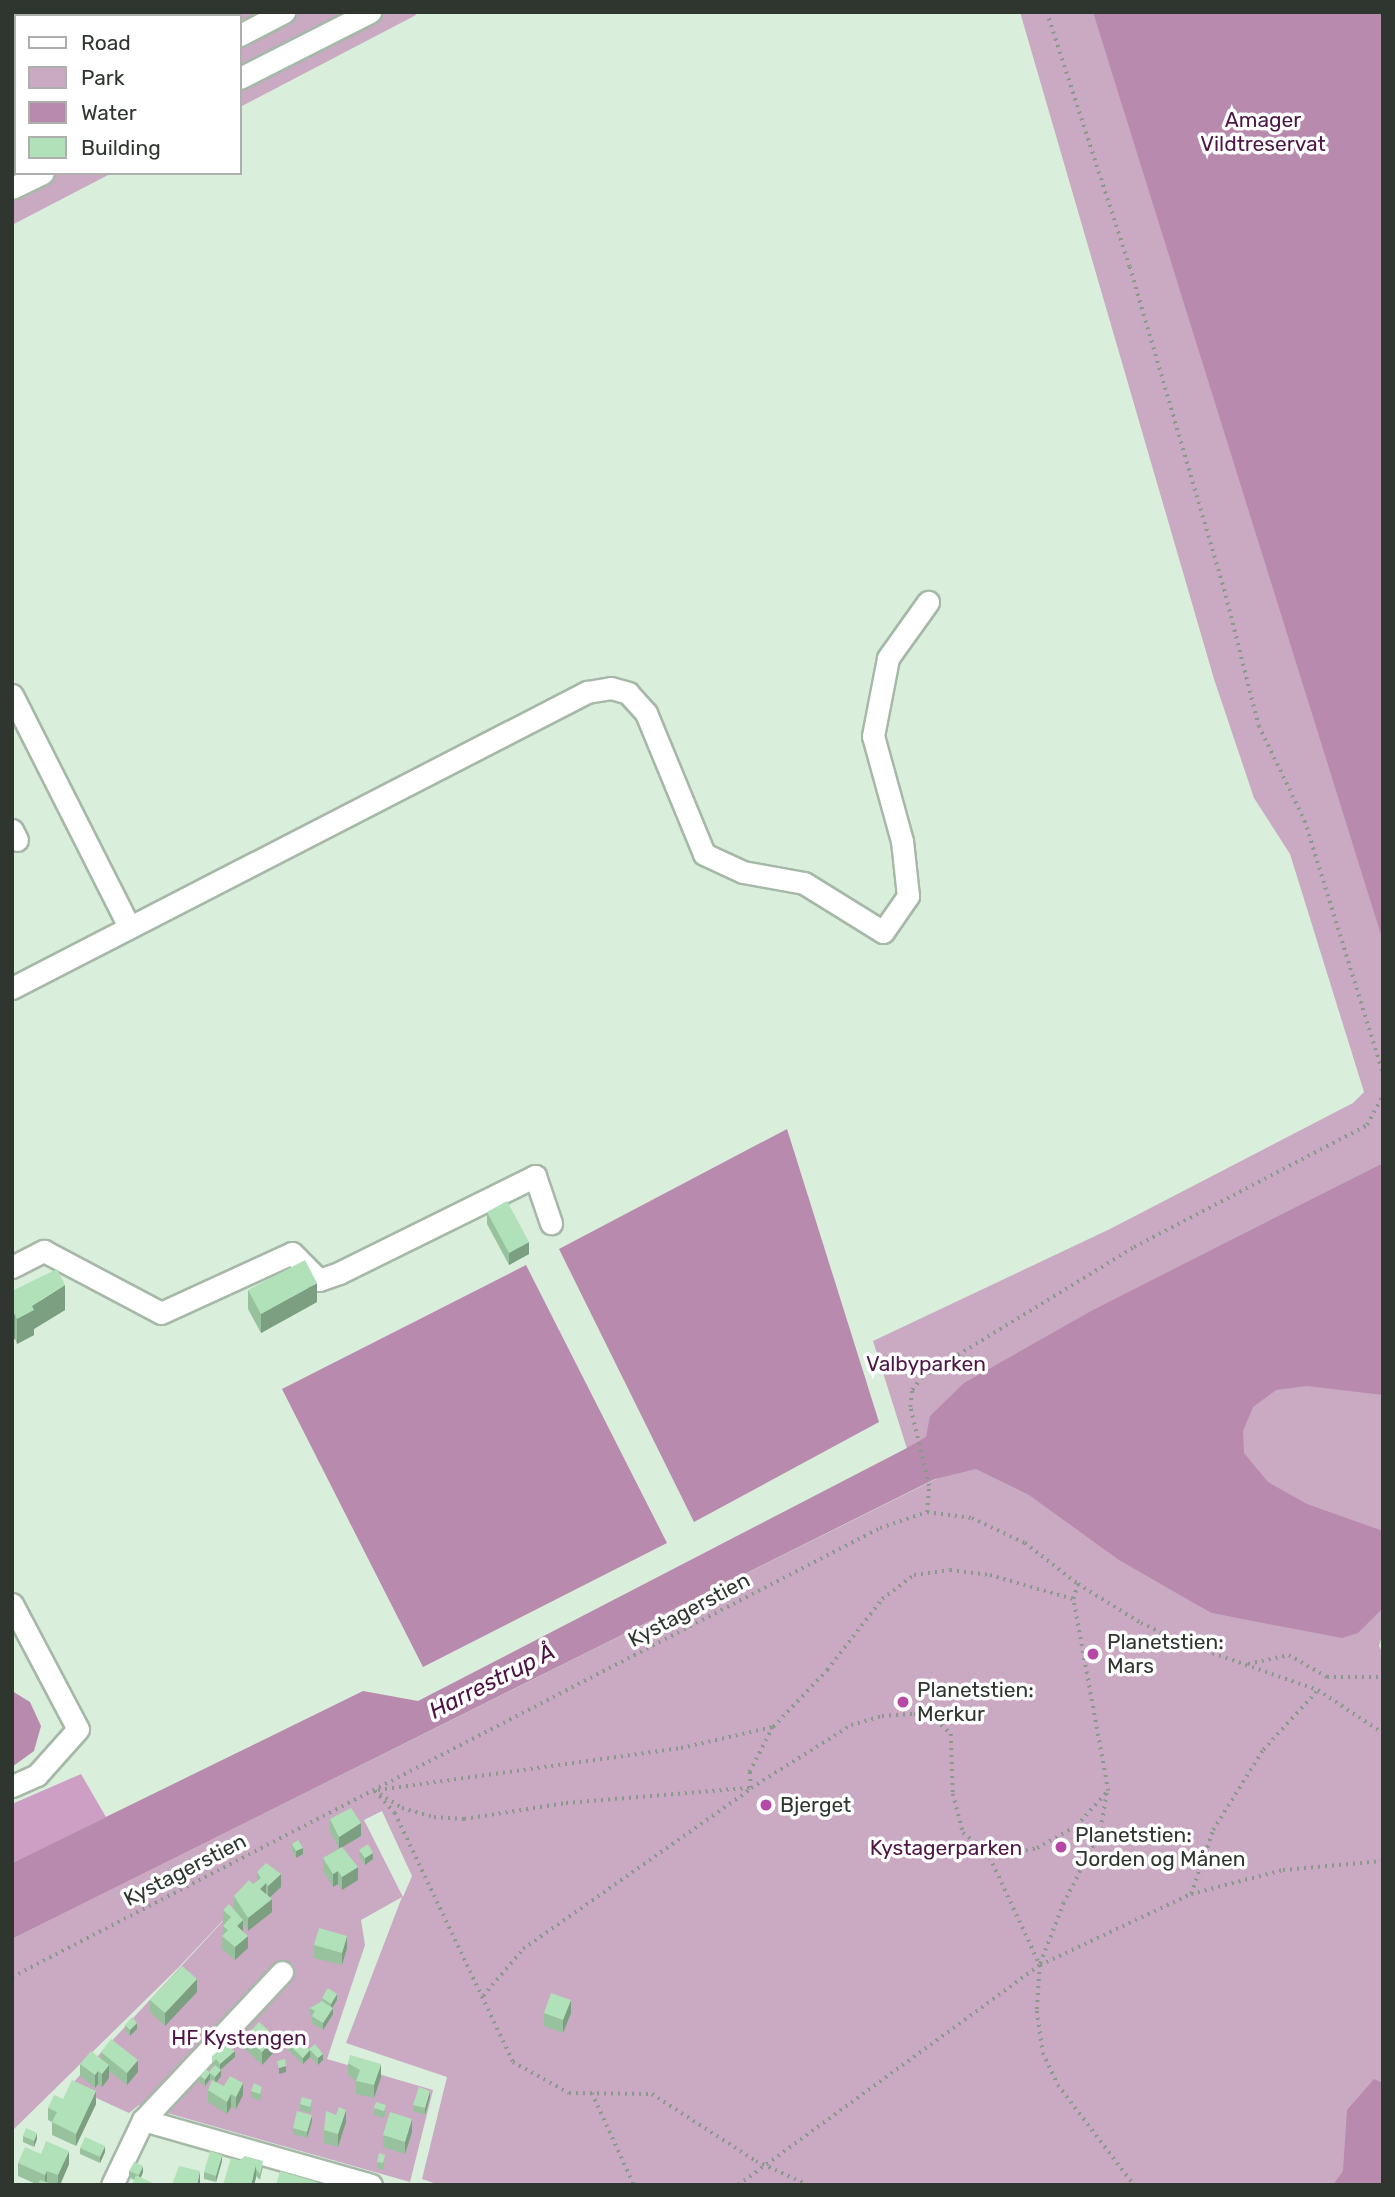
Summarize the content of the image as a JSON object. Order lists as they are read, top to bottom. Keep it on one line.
{"streets":{"path":["Kystagerstien"]},"water":["Harrestrup Å"],"parks":["Amager Vildtreservat","Valbyparken","Kystagerparken","HF Kystengen"],"places":["Planetstien: Mars","Planetstien: Merkur","Bjerget","Planetstien: Jorden og Månen"],"legend":["Road","Park","Water","Building"]}
